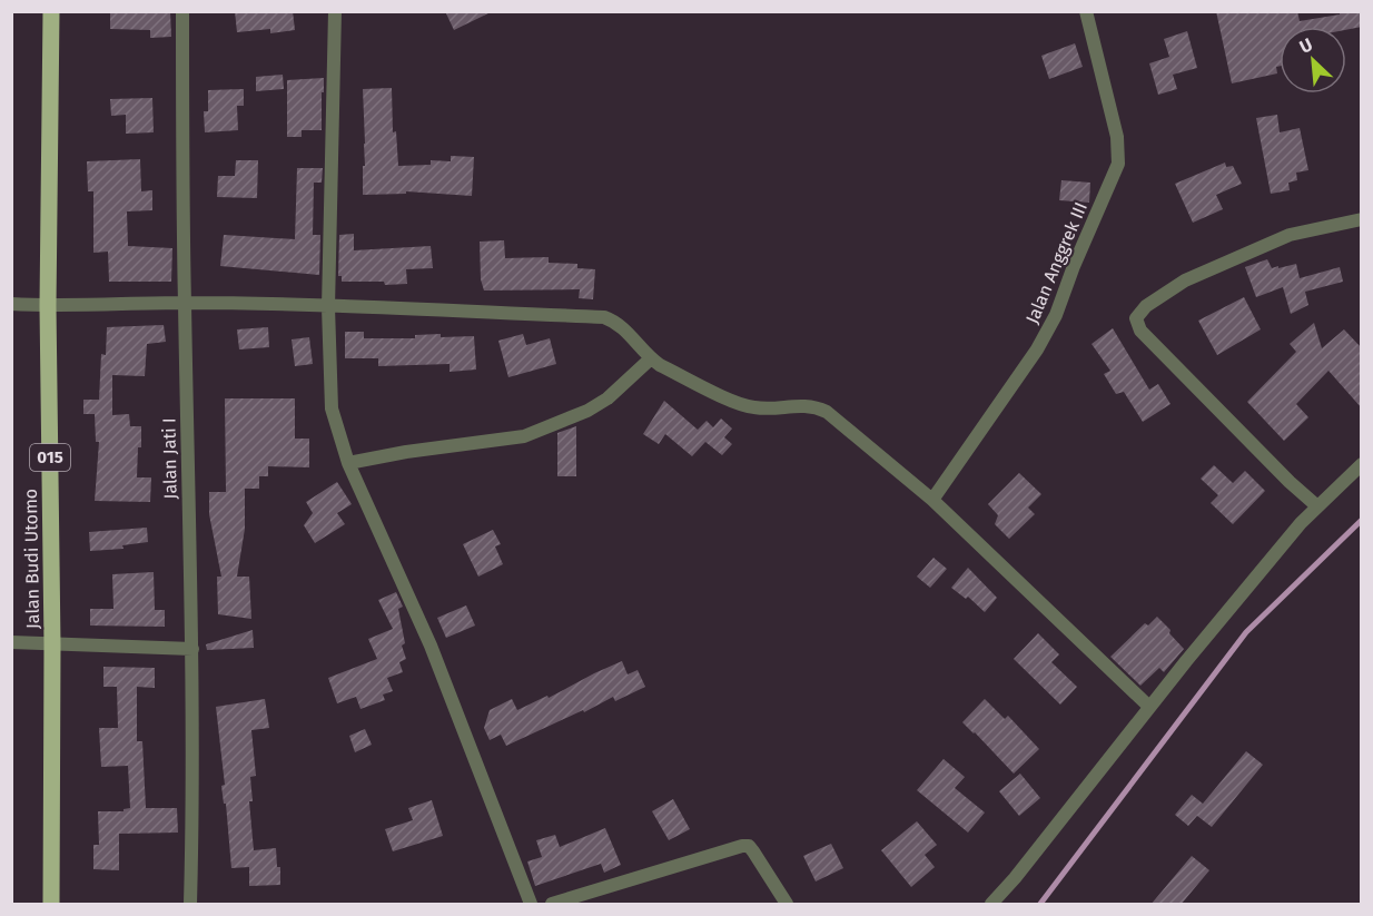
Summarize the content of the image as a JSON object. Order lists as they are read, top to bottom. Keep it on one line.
{"streets":{"main road":["015","Jalan Budi Utomo"],"street":["Jalan Anggrek III","Jalan Jati I"]},"north":"top left"}
